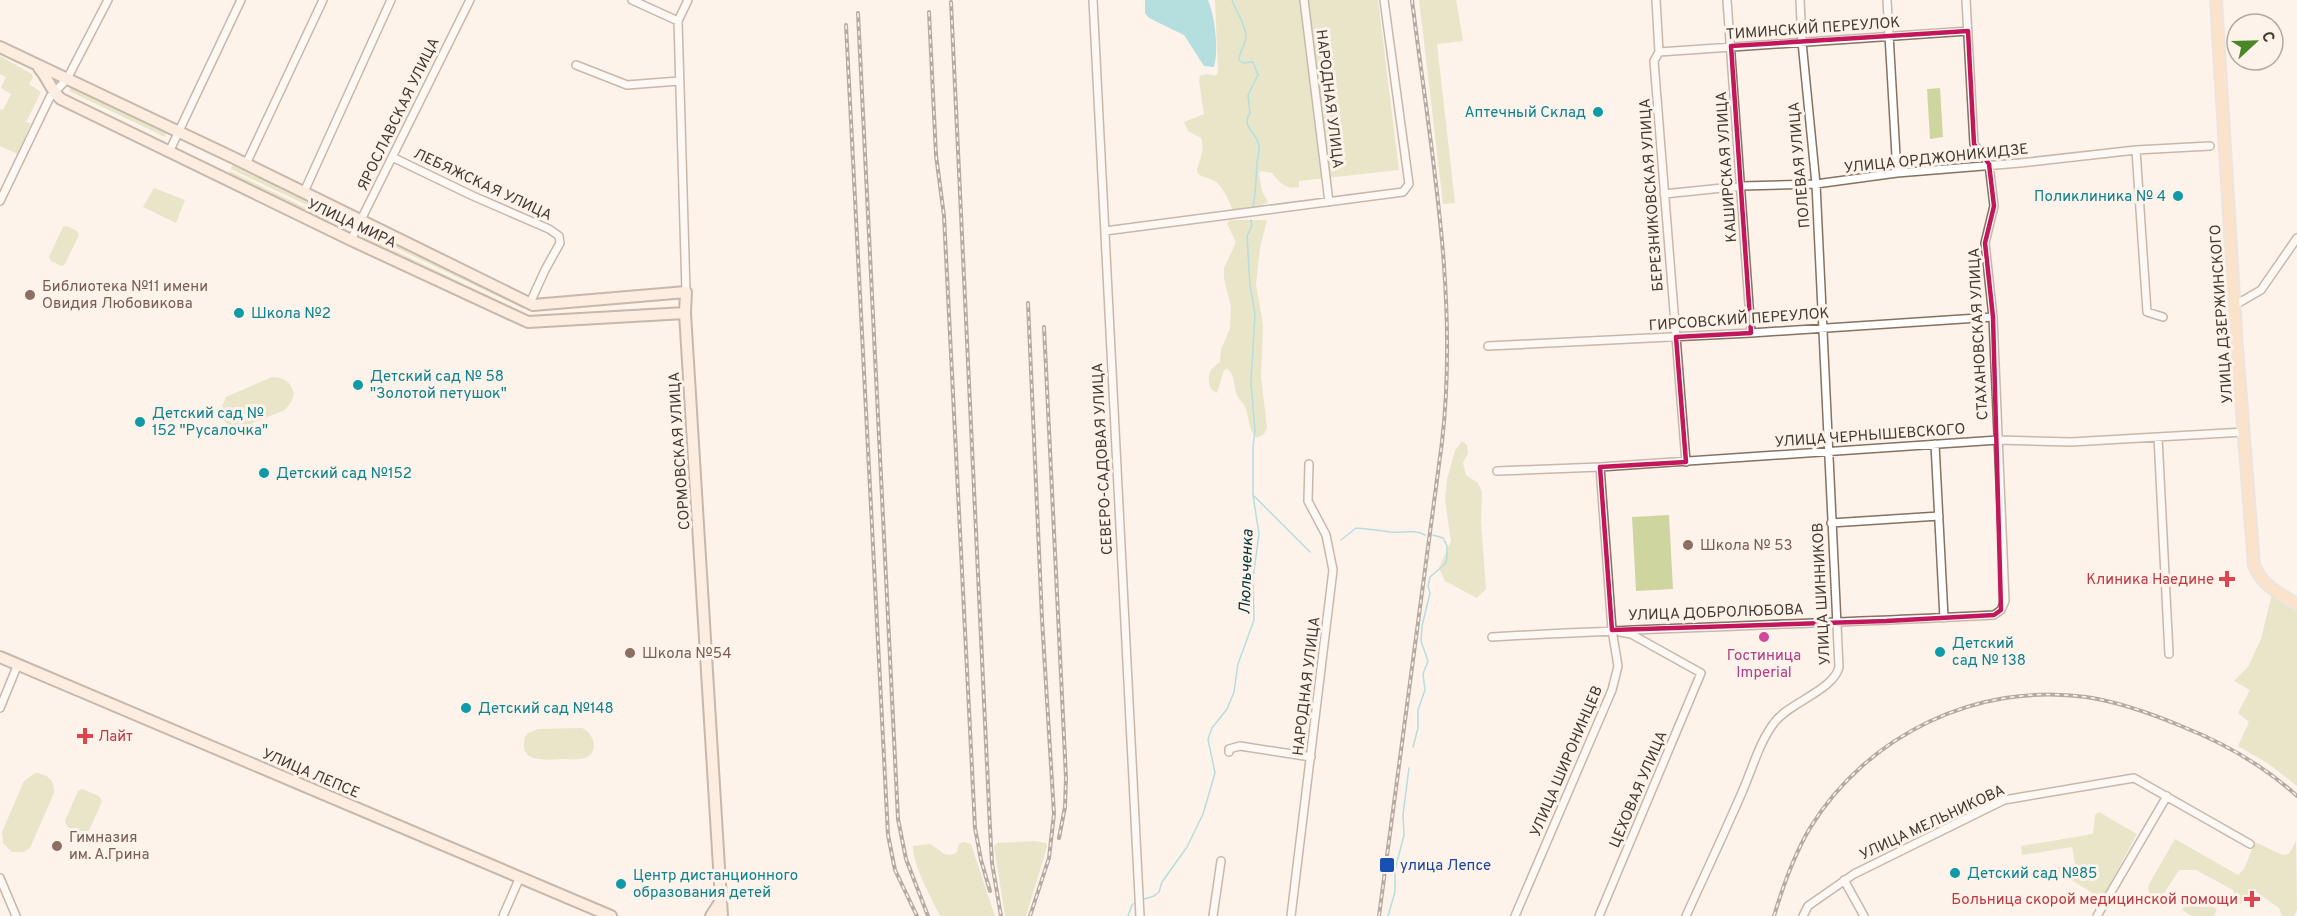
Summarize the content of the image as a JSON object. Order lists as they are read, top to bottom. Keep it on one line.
{"streets":{"main road":["УЛИЦА ДЗЕРЖИНСКОГО"],"street":["ТИМИНСКИЙ ПЕРЕУЛОК","НАРОДНАЯ УЛИЦА","ЯРОСЛАВСКАЯ УЛИЦА","УЛИЦА ОРДЖОНИКИДЗЕ","ПОЛЕВАЯ УЛИЦА","КАШИРСКАЯ УЛИЦА","ЛЕБЯЖСКАЯ УЛИЦА","БЕРЕЗНИКОВСКАЯ УЛИЦА","УЛИЦА МИРА","ГИРСОВСКИЙ ПЕРЕУЛОК","СТАХАНОВСКАЯ УЛИЦА","УЛИЦА ЧЕРНЫШЕВСКОГО","СОРМОВСКАЯ УЛИЦА","СЕВЕРО-САДОВАЯ УЛИЦА","УЛИЦА ШИННИКОВ","УЛИЦА ДОБРОЛЮБОВА","УЛИЦА ШИРОНИНЦЕВ","УЛИЦА ЛЕПСЕ","ЦЕХОВАЯ УЛИЦА","УЛИЦА МЕЛЬНИКОВА"]},"crossings":[["ТИМИНСКИЙ ПЕРЕУЛОК","ПОЛЕВАЯ УЛИЦА"],["ТИМИНСКИЙ ПЕРЕУЛОК","КАШИРСКАЯ УЛИЦА"],["ТИМИНСКИЙ ПЕРЕУЛОК","БЕРЕЗНИКОВСКАЯ УЛИЦА"],["ТИМИНСКИЙ ПЕРЕУЛОК","СТАХАНОВСКАЯ УЛИЦА"],["ЯРОСЛАВСКАЯ УЛИЦА","ЛЕБЯЖСКАЯ УЛИЦА"],["ЯРОСЛАВСКАЯ УЛИЦА","УЛИЦА МИРА"],["УЛИЦА ОРДЖОНИКИДЗЕ","ПОЛЕВАЯ УЛИЦА"],["УЛИЦА ОРДЖОНИКИДЗЕ","КАШИРСКАЯ УЛИЦА"],["УЛИЦА ОРДЖОНИКИДЗЕ","БЕРЕЗНИКОВСКАЯ УЛИЦА"],["УЛИЦА ОРДЖОНИКИДЗЕ","СТАХАНОВСКАЯ УЛИЦА"],["ПОЛЕВАЯ УЛИЦА","ГИРСОВСКИЙ ПЕРЕУЛОК"],["ПОЛЕВАЯ УЛИЦА","УЛИЦА ШИННИКОВ"],["КАШИРСКАЯ УЛИЦА","ГИРСОВСКИЙ ПЕРЕУЛОК"],["ЛЕБЯЖСКАЯ УЛИЦА","УЛИЦА МИРА"],["БЕРЕЗНИКОВСКАЯ УЛИЦА","ГИРСОВСКИЙ ПЕРЕУЛОК"],["БЕРЕЗНИКОВСКАЯ УЛИЦА","УЛИЦА ЧЕРНЫШЕВСКОГО"],["УЛИЦА МИРА","СОРМОВСКАЯ УЛИЦА"],["УЛИЦА ДЗЕРЖИНСКОГО","УЛИЦА ЧЕРНЫШЕВСКОГО"],["ГИРСОВСКИЙ ПЕРЕУЛОК","СТАХАНОВСКАЯ УЛИЦА"],["ГИРСОВСКИЙ ПЕРЕУЛОК","УЛИЦА ШИННИКОВ"],["СТАХАНОВСКАЯ УЛИЦА","УЛИЦА ЧЕРНЫШЕВСКОГО"],["СТАХАНОВСКАЯ УЛИЦА","УЛИЦА ДОБРОЛЮБОВА"],["УЛИЦА ЧЕРНЫШЕВСКОГО","УЛИЦА ШИННИКОВ"],["УЛИЦА ЧЕРНЫШЕВСКОГО","УЛИЦА ШИРОНИНЦЕВ"],["УЛИЦА ШИННИКОВ","УЛИЦА ДОБРОЛЮБОВА"],["УЛИЦА ДОБРОЛЮБОВА","УЛИЦА ШИРОНИНЦЕВ"],["УЛИЦА ДОБРОЛЮБОВА","ЦЕХОВАЯ УЛИЦА"],["УЛИЦА ШИРОНИНЦЕВ","ЦЕХОВАЯ УЛИЦА"]],"water":["Люльченка"],"places":{"other":["Аптечный Склад","Поликлиника № 4","Библиотека №11 имени Овидия Любовикова","Школа №2","Детский сад № 58 \"Золотой петушок\"","Детский сад № 152 \"Русалочка\"","Детский сад №152","Школа № 53","Гостиница Imperial","Детский сад № 138","Школа №54","Детский сад №148","Гимназия им. А.Грина","Детский сад №85","Центр дистанционного образования детей"],"health":["Клиника Наедине","Лайт","Больница скорой медицинской помощи"],"transit":["улица Лепсе"]},"north":"right"}
